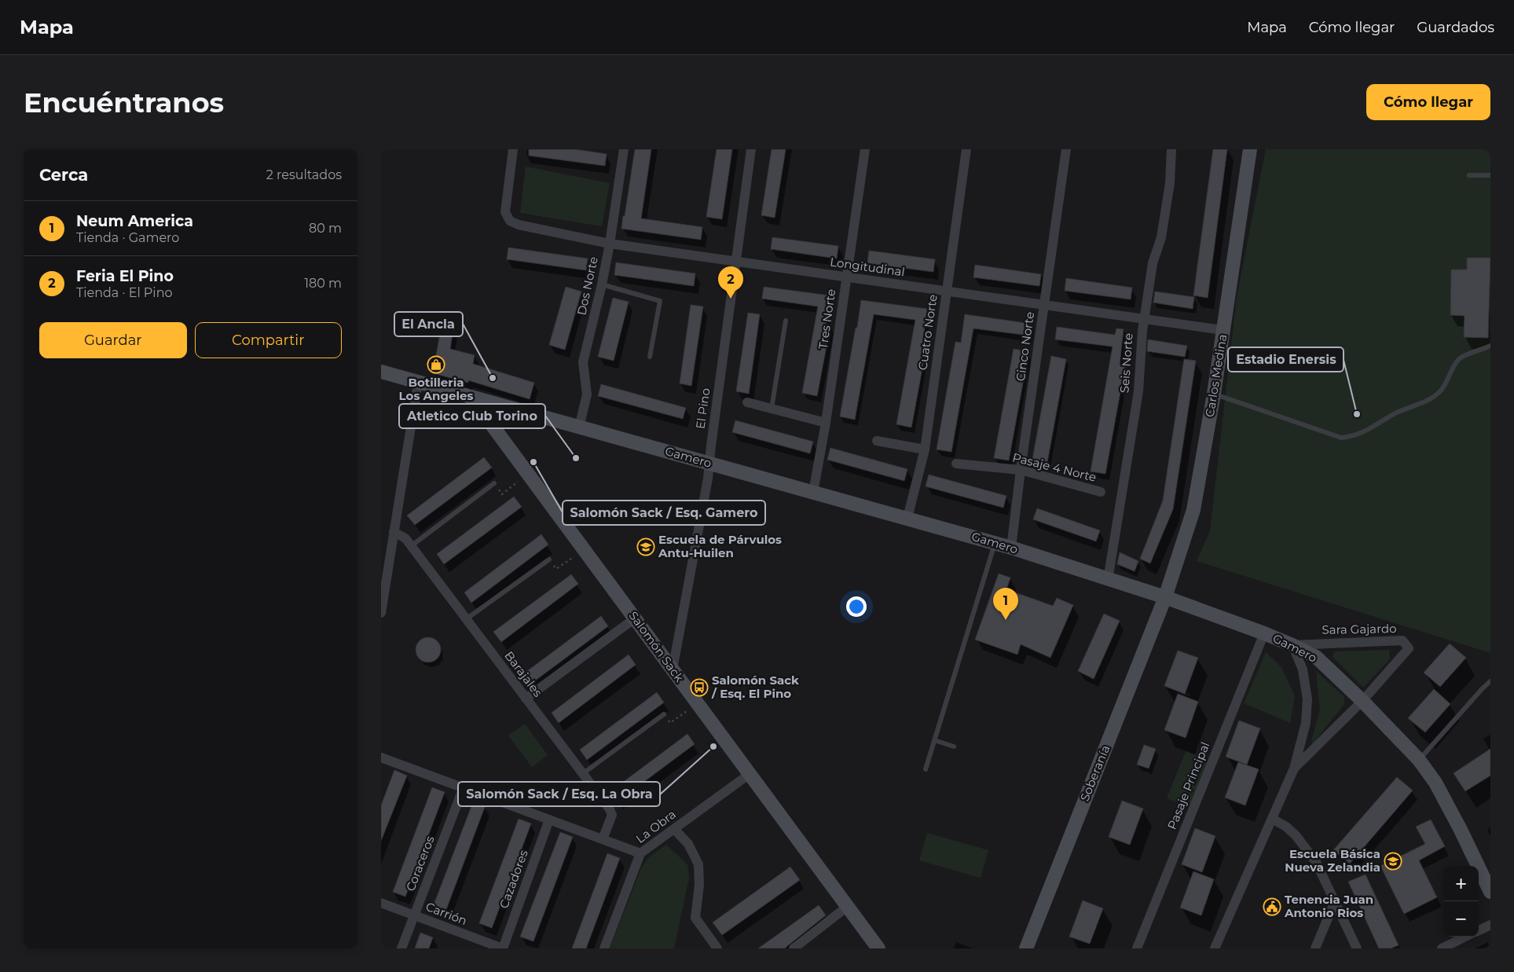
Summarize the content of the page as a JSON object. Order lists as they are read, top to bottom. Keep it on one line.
{"streets":{"street":["Longitudinal","Dos Norte","Tres Norte","Cuatro Norte","Cinco Norte","Seis Norte","Carlos Medina","El Pino","Gamero","Pasaje 4 Norte","Sara Gajardo","Salomón Sack","Barajales","Soberanía","Pasaje Principal","La Obra","Coraceros","Cazadores","Carrión"]},"crossings":[["Longitudinal","Dos Norte"],["Longitudinal","Tres Norte"],["Longitudinal","Cuatro Norte"],["Longitudinal","Cinco Norte"],["Longitudinal","Seis Norte"],["Longitudinal","Carlos Medina"],["Longitudinal","El Pino"],["Dos Norte","Gamero"],["Tres Norte","Gamero"],["Cuatro Norte","Gamero"],["Cinco Norte","Gamero"],["Cinco Norte","Pasaje 4 Norte"],["Seis Norte","Gamero"],["Carlos Medina","Gamero"],["Carlos Medina","Soberanía"],["El Pino","Gamero"],["El Pino","Salomón Sack"],["Gamero","Sara Gajardo"],["Gamero","Salomón Sack"],["Gamero","Soberanía"],["Gamero","Pasaje Principal"],["Salomón Sack","La Obra"],["Coraceros","Carrión"],["Cazadores","Carrión"]],"places":{"shop":["Botilleria Los Angeles"],"other":["El Ancla","Estadio Enersis","Atletico Club Torino","Salomón Sack / Esq. Gamero","Salomón Sack / Esq. La Obra"],"school or university":["Escuela de Párvulos Antu-Huilen","Escuela Básica Nueva Zelandia"],"bus stop":["Salomón Sack / Esq. El Pino"],"public building":["Tenencia Juan Antonio Rios"]},"page":{"header":"Mapa","nav":["Mapa","Cómo llegar","Guardados"],"buttons":["Cómo llegar",["Guardar","Compartir"]],"title":"Encuéntranos","heading":["Cerca","2 resultados"],"list":[{"mark":"1","name":"Neum America","note":"Tienda · Gamero","value":"80 m"},{"mark":"2","name":"Feria El Pino","note":"Tienda · El Pino","value":"180 m"}],"pins":["2","1"],"map_buttons":["+","−"]}}
